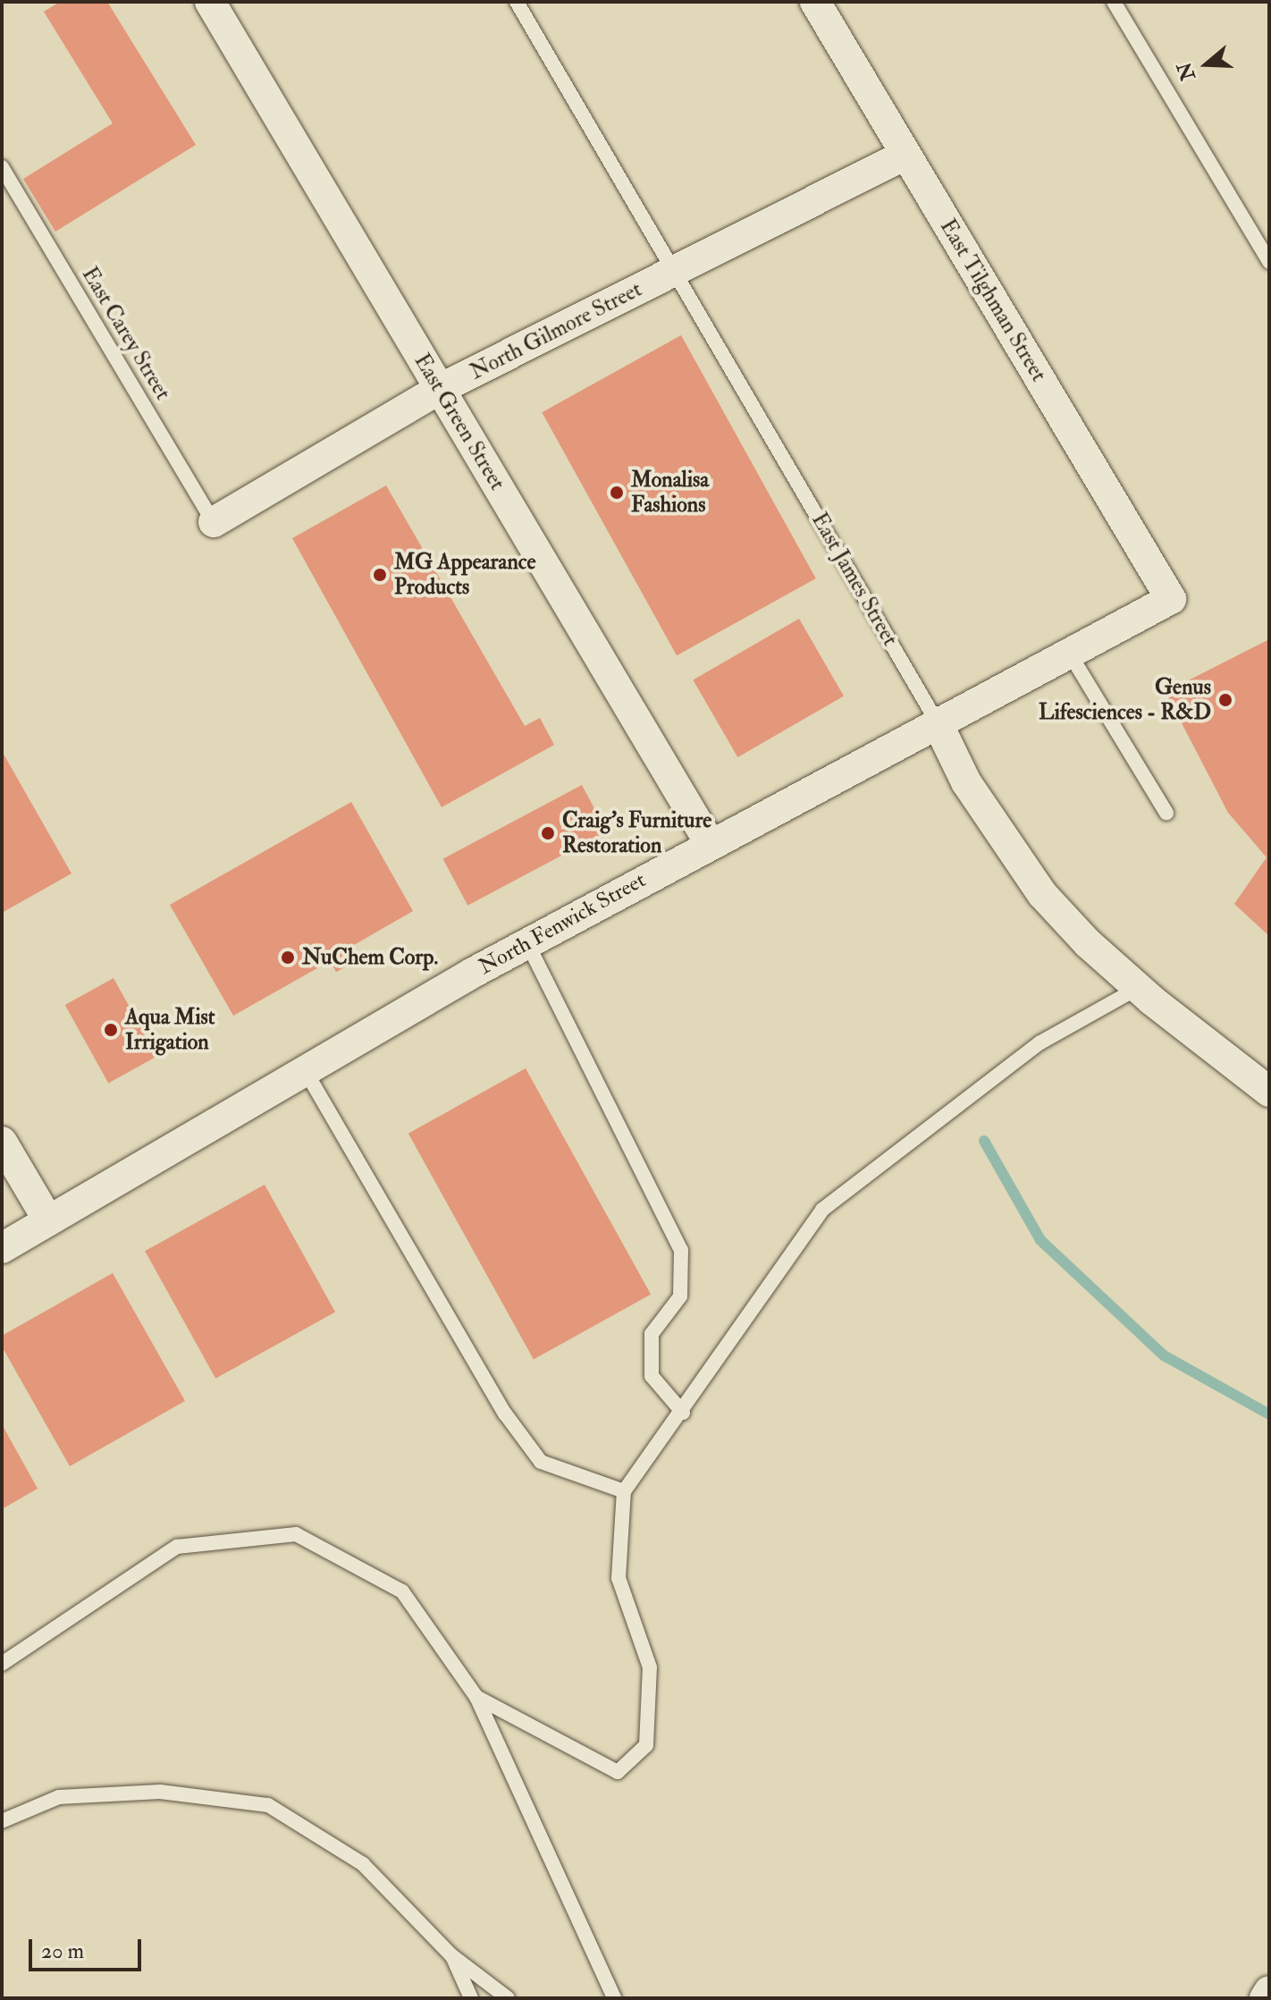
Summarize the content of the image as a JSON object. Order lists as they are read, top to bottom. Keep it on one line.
{"streets":{"street":["East Tilghman Street","North Gilmore Street","East Green Street","East James Street","North Fenwick Street"],"lane":["East Carey Street"]},"crossings":[["East Tilghman Street","North Gilmore Street"],["East Tilghman Street","North Fenwick Street"],["North Gilmore Street","East Carey Street"],["North Gilmore Street","East Green Street"],["North Gilmore Street","East James Street"],["East Green Street","North Fenwick Street"],["East James Street","North Fenwick Street"]],"places":["Monalisa Fashions","MG Appearance Products","Genus Lifesciences - R&D","Craig's Furniture Restoration","NuChem Corp.","Aqua Mist Irrigation"],"scale_bar":"20 m","north":"left"}
